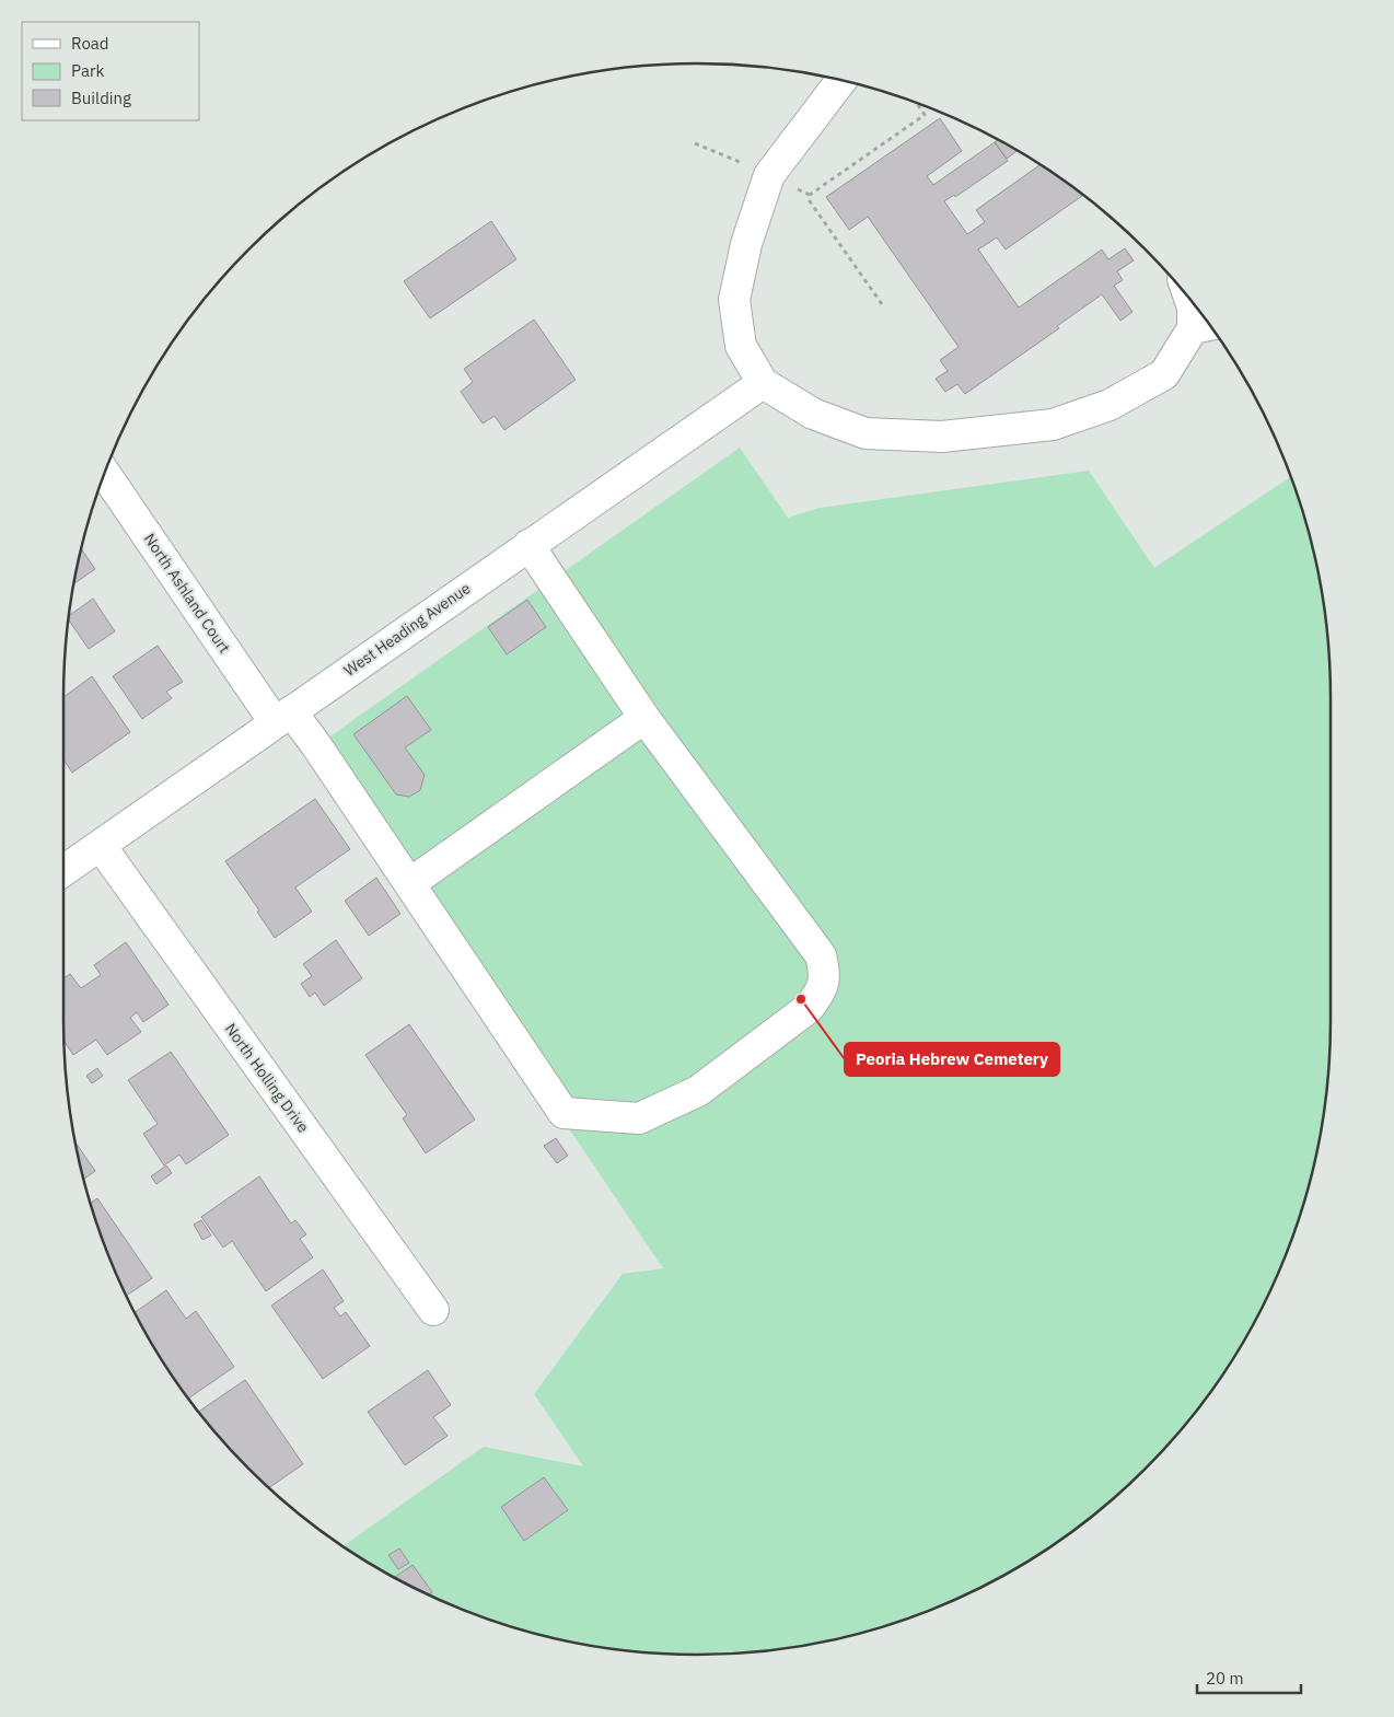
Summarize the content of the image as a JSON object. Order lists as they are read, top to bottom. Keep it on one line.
{"streets":{"street":["North Ashland Court","West Heading Avenue","North Holling Drive"]},"crossings":[["North Ashland Court","West Heading Avenue"],["West Heading Avenue","North Holling Drive"]],"places":["Peoria Hebrew Cemetery"],"legend":["Road","Park","Building"],"scale_bar":"20 m"}
